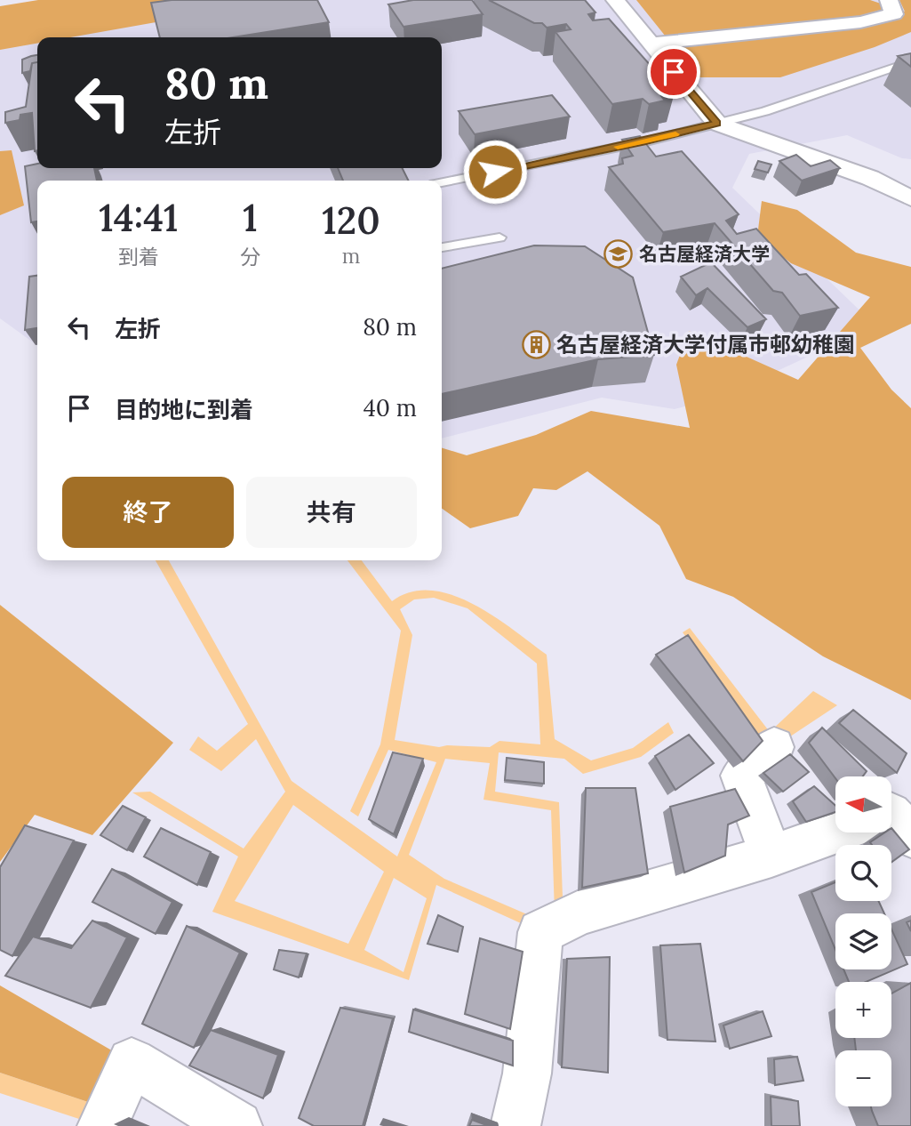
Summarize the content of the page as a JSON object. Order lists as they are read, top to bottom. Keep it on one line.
{"places":{"school or university":["名古屋経済大学"],"building":["名古屋経済大学付属市邨幼稚園"]},"north":"left","page":{"turn":["80 m","左折"],"eta":["14:41","到着","1","分","120","m"],"list":[{"name":"左折","value":"80 m"},{"name":"目的地に到着","value":"40 m"}],"buttons":["終了","共有"],"map_buttons":["+","−"]}}
